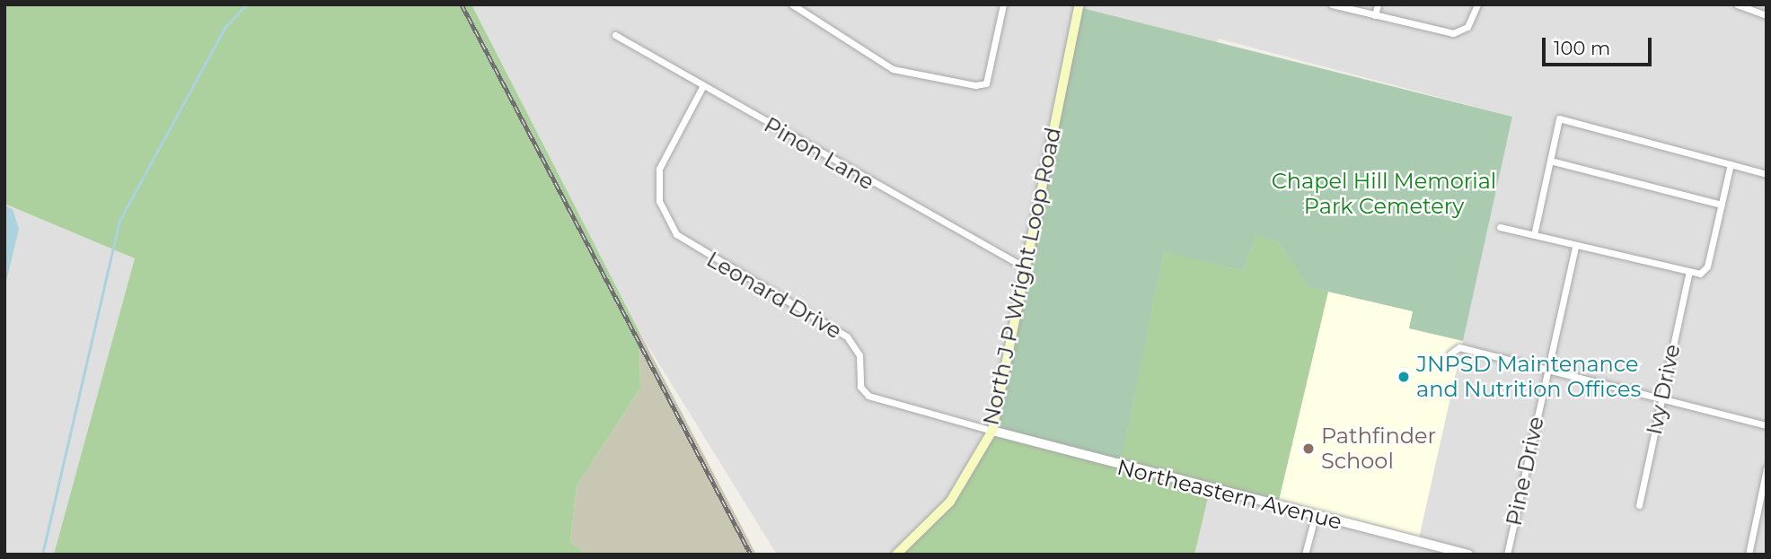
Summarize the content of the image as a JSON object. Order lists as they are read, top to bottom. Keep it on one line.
{"streets":{"main road":["North J P Wright Loop Road"],"street":["Pinon Lane","Leonard Drive","Ivy Drive","Pine Drive","Northeastern Avenue"]},"crossings":[["Pinon Lane","North J P Wright Loop Road"],["Pinon Lane","Leonard Drive"],["North J P Wright Loop Road","Leonard Drive"],["North J P Wright Loop Road","Northeastern Avenue"],["Leonard Drive","Northeastern Avenue"]],"parks":["Chapel Hill Memorial Park Cemetery"],"places":["JNPSD Maintenance and Nutrition Offices","Pathfinder School"],"scale_bar":"100 m"}
